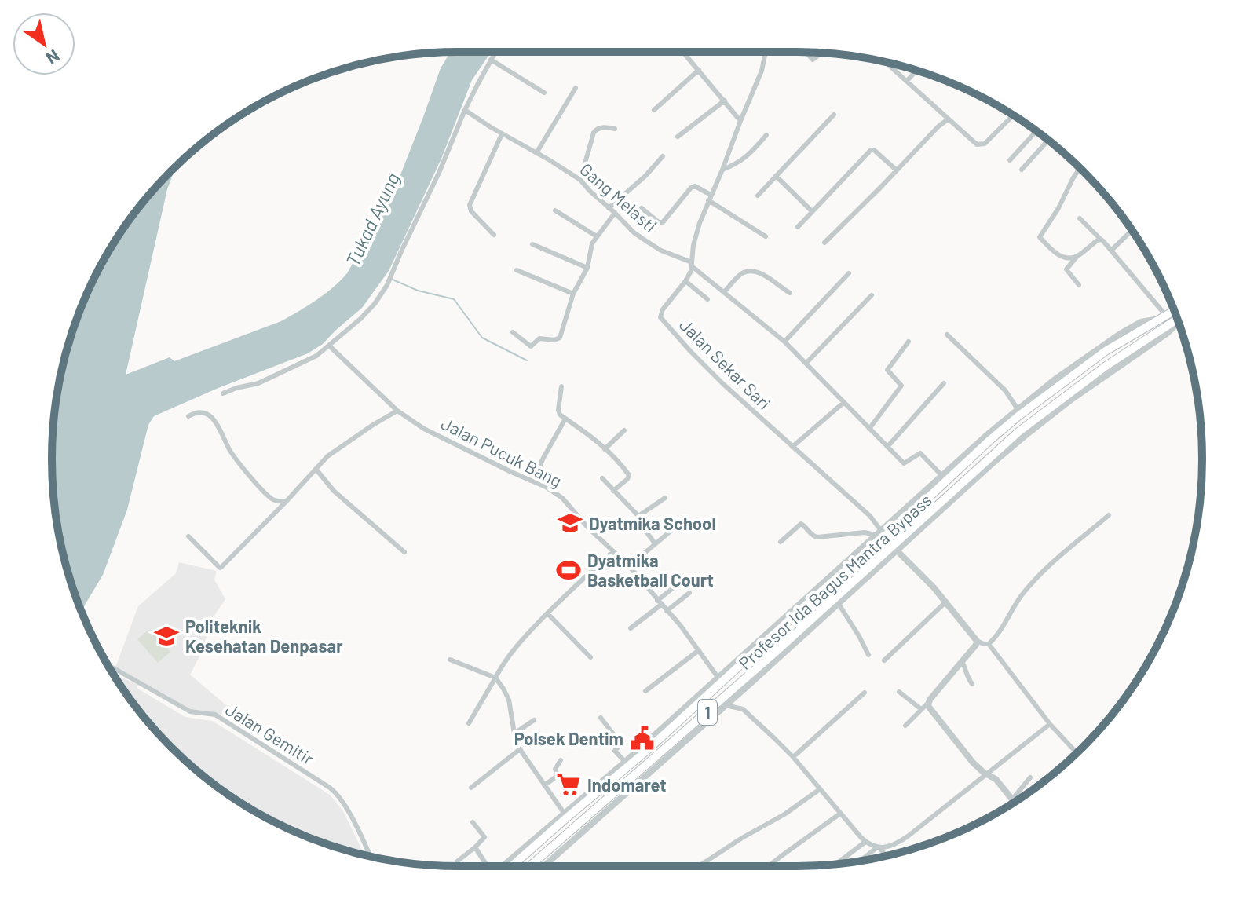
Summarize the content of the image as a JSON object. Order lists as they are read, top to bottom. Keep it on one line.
{"streets":{"highway":["Profesor Ida Bagus Mantra Bypass","1"],"street":["Gang Melasti","Jalan Sekar Sari","Jalan Pucuk Bang","Jalan Gemitir"]},"crossings":[["Gang Melasti","Jalan Sekar Sari"],["Jalan Sekar Sari","Profesor Ida Bagus Mantra Bypass"],["Jalan Pucuk Bang","Profesor Ida Bagus Mantra Bypass"]],"water":["Tukad Ayung"],"places":{"school or university":["Dyatmika School","Politeknik Kesehatan Denpasar"],"sports":["Dyatmika Basketball Court"],"public building":["Polsek Dentim"],"supermarket":["Indomaret"]},"north":"bottom right"}
